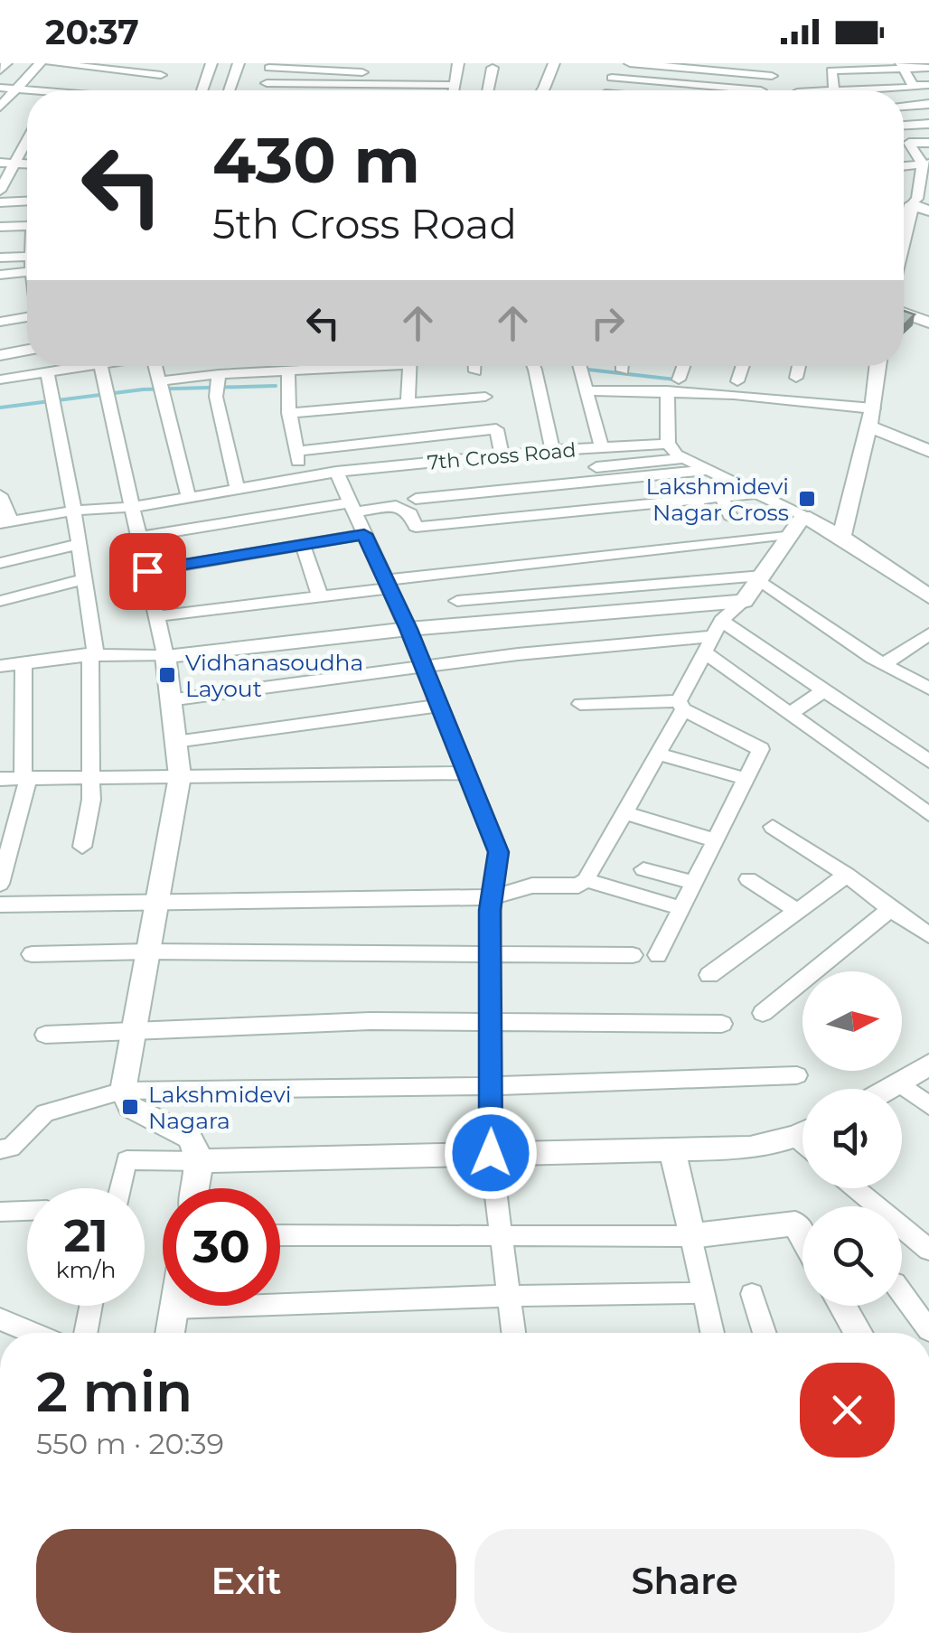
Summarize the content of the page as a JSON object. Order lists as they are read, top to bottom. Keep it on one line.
{"streets":{"street":["7th Cross Road"]},"places":{"transit":["Lakshmidevi Nagar Cross","Vidhanasoudha Layout","Lakshmidevi Nagara"]},"north":"right","page":{"status":"20:37","turn":["430 m","5th Cross Road"],"speed":"21 km/h","limit":"30","heading":["2 min","550 m · 20:39"],"buttons":["Exit","Share"]}}
